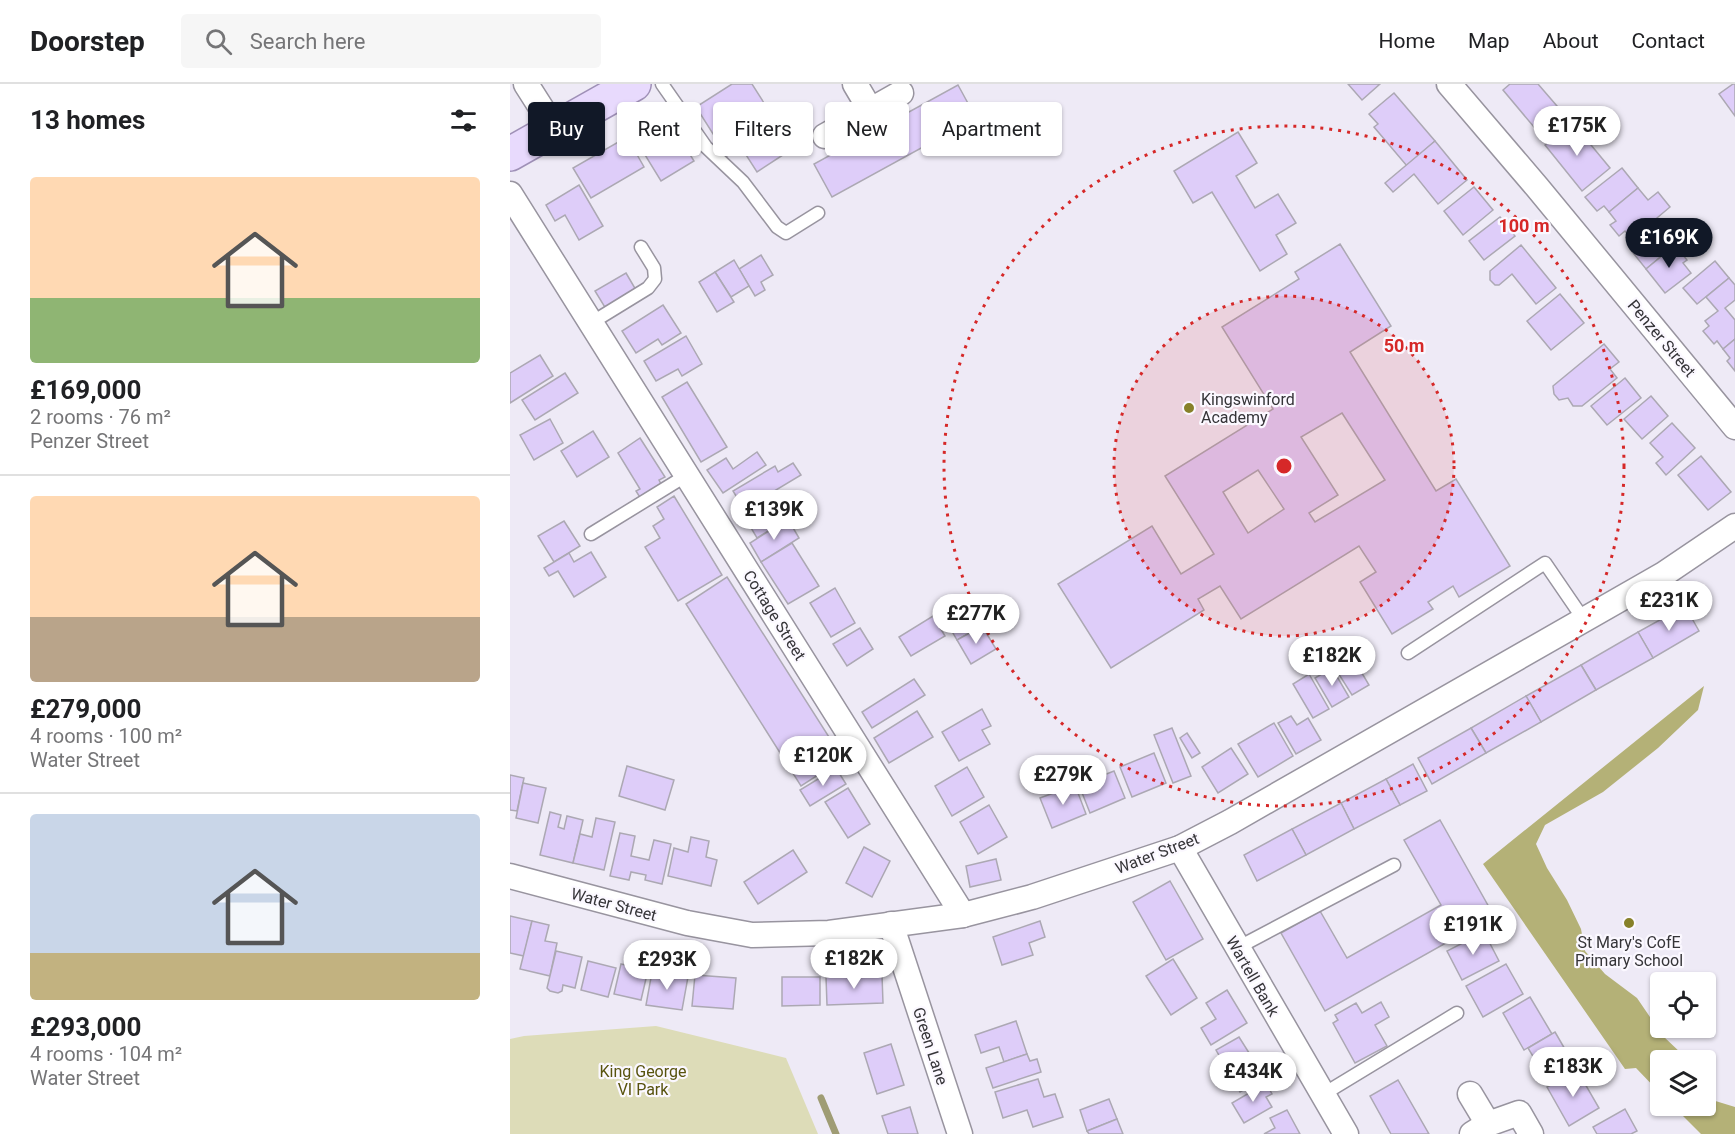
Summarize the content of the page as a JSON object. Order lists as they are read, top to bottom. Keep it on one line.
{"streets":{"street":["Penzer Street","Cottage Street","Water Street","Wartell Bank","Green Lane"]},"crossings":[["Cottage Street","Water Street"],["Water Street","Wartell Bank"],["Water Street","Green Lane"]],"parks":["King George VI Park"],"places":["Kingswinford Academy","St Mary's CofE Primary School"],"page":{"header":"Doorstep","search":"Search here","nav":["Home","Map","About","Contact"],"heading":"13 homes","chip":["Buy","Rent","Filters","New","Apartment"],"price":["£175K","£169K","£139K","£231K","£277K","£182K","£120K","£279K","£191K","£182K","£293K","£183K","£434K"],"list":[{"name":"£169,000","note":"2 rooms · 76 m² · Penzer Street"},{"name":"£279,000","note":"4 rooms · 100 m² · Water Street"},{"name":"£293,000","note":"4 rooms · 104 m² · Water Street"}]},"rings":["100 m","50 m"]}
